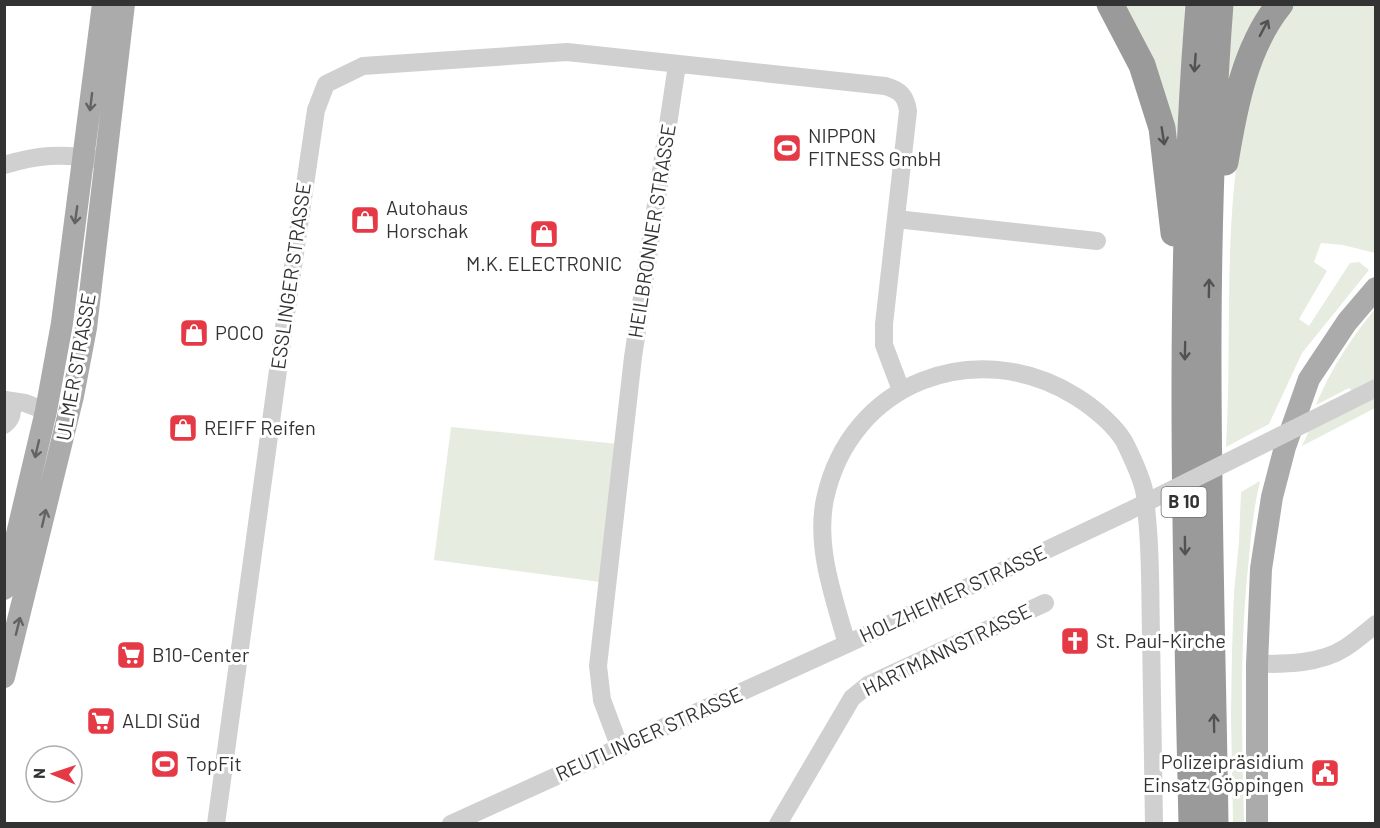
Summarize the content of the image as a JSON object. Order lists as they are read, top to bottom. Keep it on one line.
{"streets":{"highway":["B 10"],"main road":["ULMER STRASSE"],"street":["HEILBRONNER STRASSE","ESSLINGER STRASSE","HOLZHEIMER STRASSE","HARTMANNSTRASSE","REUTLINGER STRASSE"]},"crossings":[["HEILBRONNER STRASSE","ESSLINGER STRASSE"],["HEILBRONNER STRASSE","REUTLINGER STRASSE"],["HOLZHEIMER STRASSE","REUTLINGER STRASSE"]],"places":{"sports":["NIPPON FITNESS GmbH","TopFit"],"shop":["Autohaus Horschak","M.K. ELECTRONIC","POCO","REIFF Reifen"],"church":["St. Paul-Kirche"],"supermarket":["B10-Center","ALDI Süd"],"public building":["Polizeipräsidium Einsatz Göppingen"]},"north":"left"}
